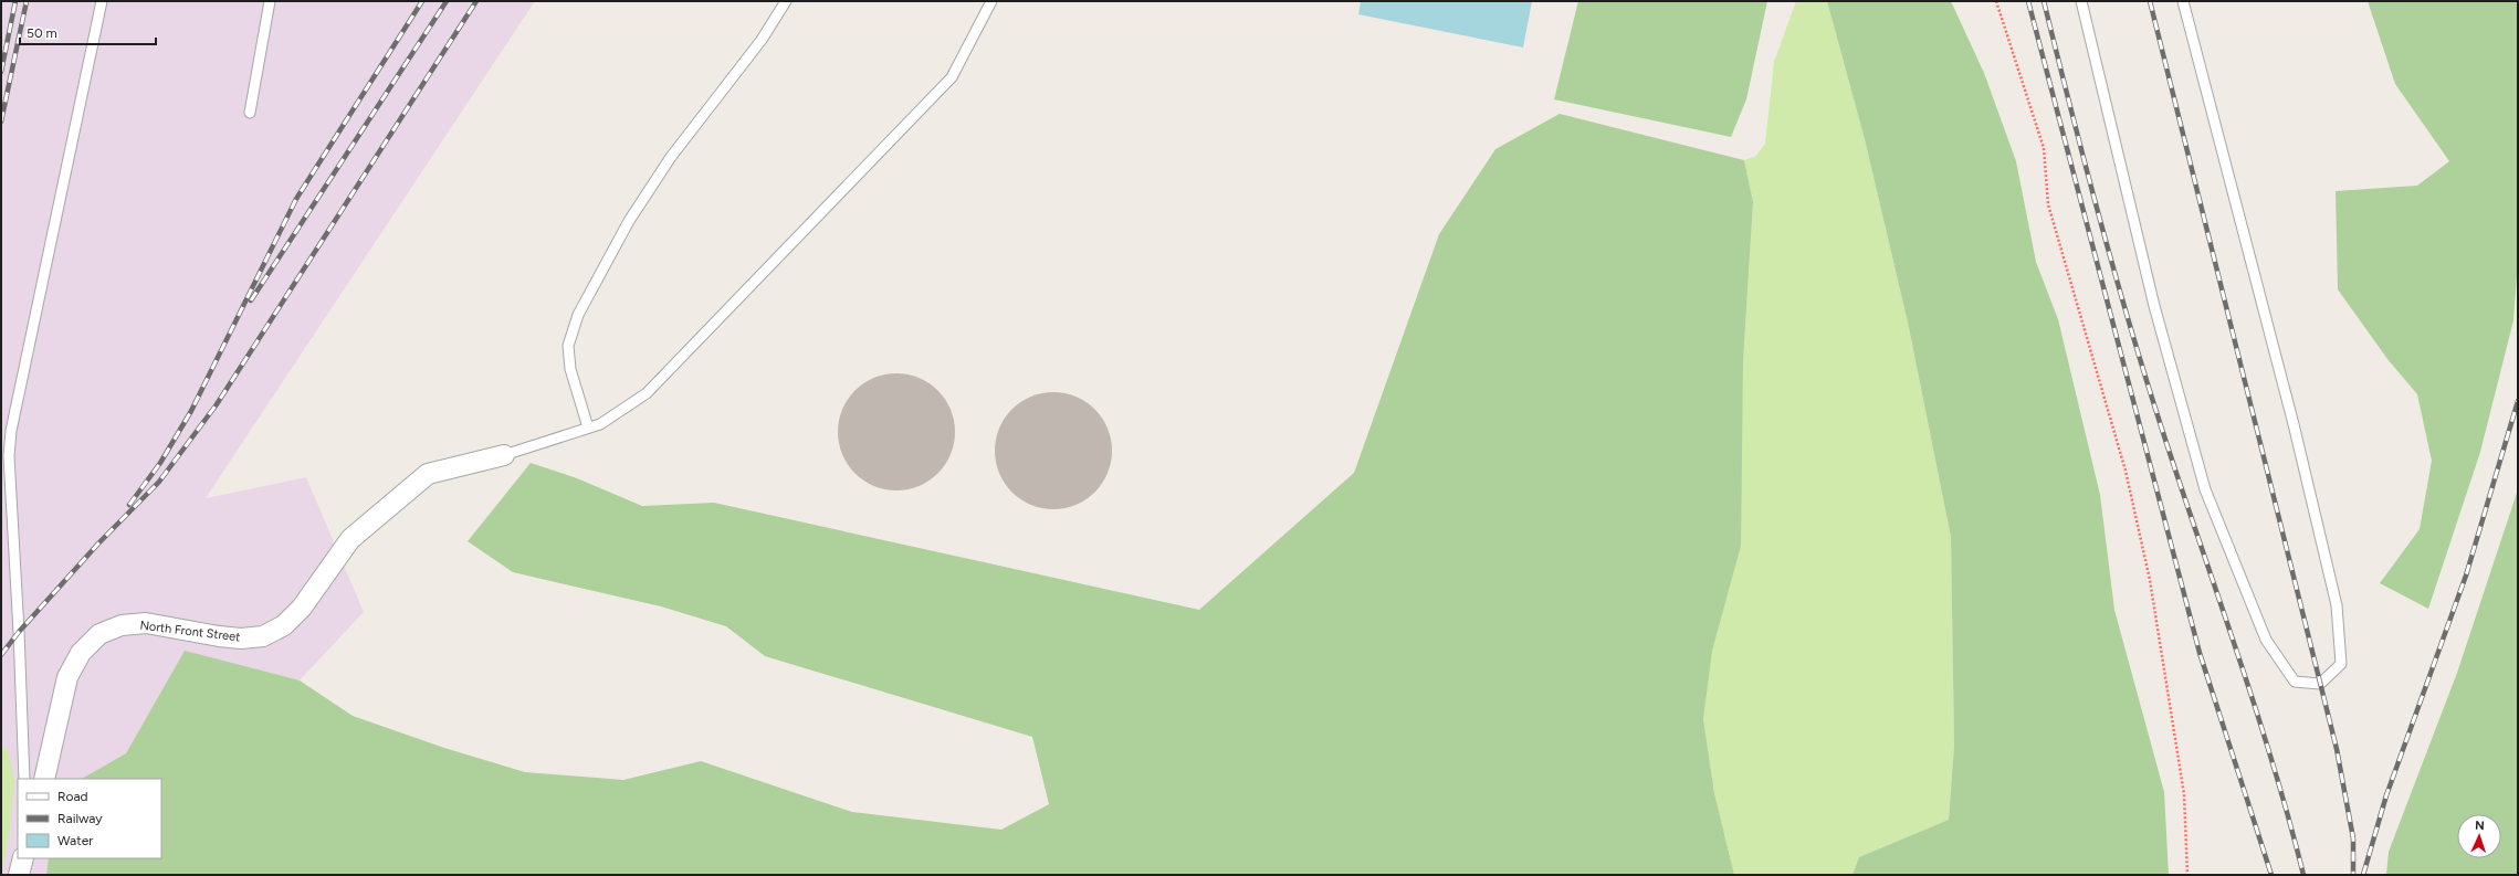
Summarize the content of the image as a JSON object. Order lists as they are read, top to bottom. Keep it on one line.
{"streets":{"street":["North Front Street"]},"legend":["Road","Railway","Water"],"scale_bar":"50 m","north":"top"}
